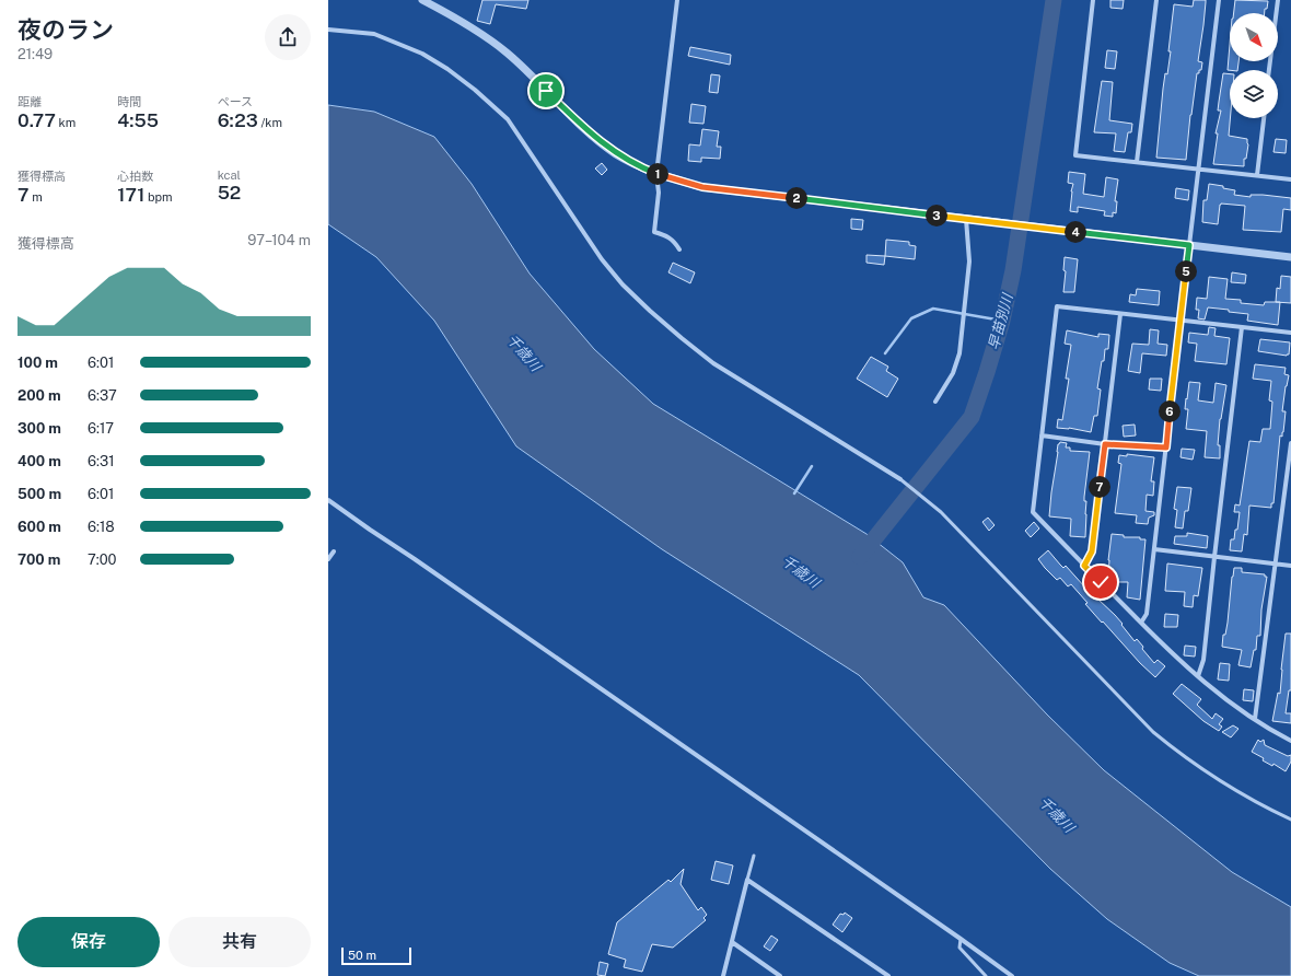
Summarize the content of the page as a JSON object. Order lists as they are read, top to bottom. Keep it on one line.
{"water":["早苗別川","千歳川"],"scale_bar":"50 m","north":"bottom right","page":{"heading":["夜のラン","21:49"],"stats":[["距離","0.77 km"],["時間","4:55"],["ペース","6:23 /km"],["獲得標高","7 m"],["心拍数","171 bpm"],["kcal","52"]],"pins":["1","2","3","4","5","6","7"],"chart":["獲得標高","97–104 m"],"list":[{"name":"100 m","note":"6:01"},{"name":"200 m","note":"6:37"},{"name":"300 m","note":"6:17"},{"name":"400 m","note":"6:31"},{"name":"500 m","note":"6:01"},{"name":"600 m","note":"6:18"},{"name":"700 m","note":"7:00"}],"buttons":["保存","共有"],"scale":"50 m"}}
